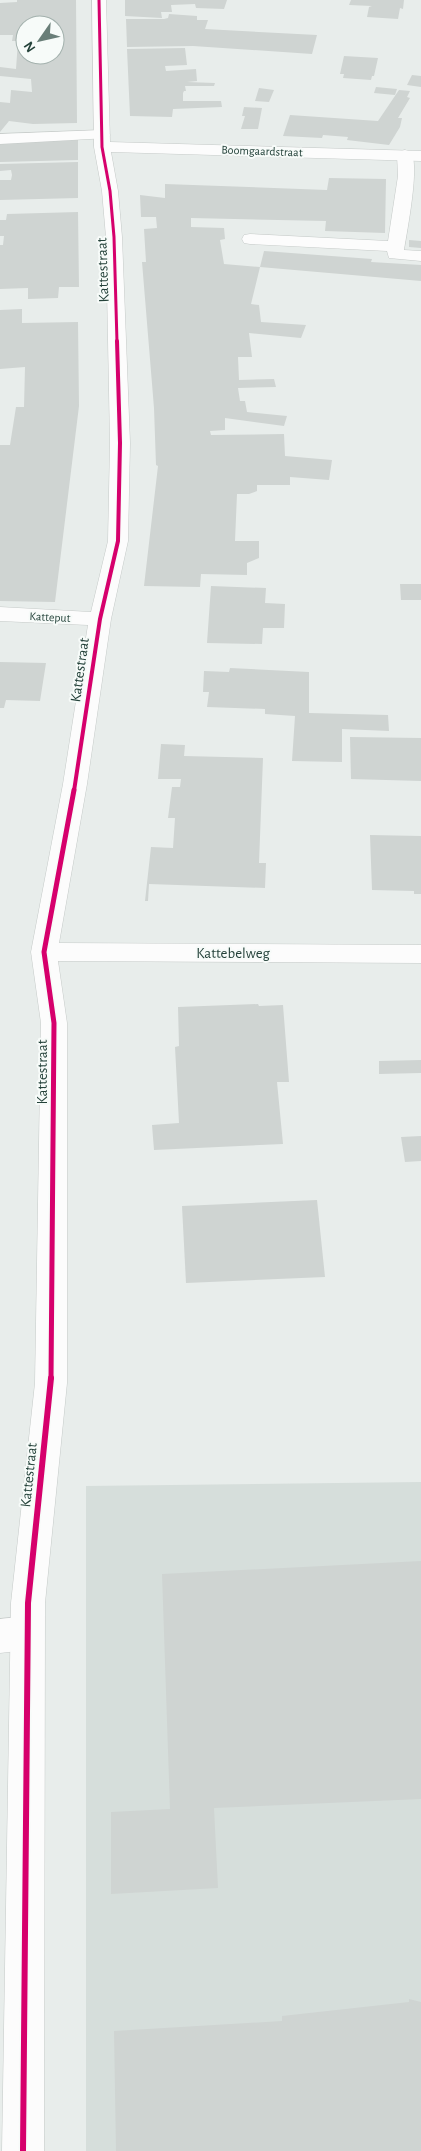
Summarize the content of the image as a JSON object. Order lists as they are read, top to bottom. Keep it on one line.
{"streets":{"street":["Boomgaardstraat","Kattestraat","Katteput","Kattebelweg"]},"crossings":[["Boomgaardstraat","Kattestraat"],["Kattestraat","Katteput"],["Kattestraat","Kattebelweg"]],"north":"bottom left"}
